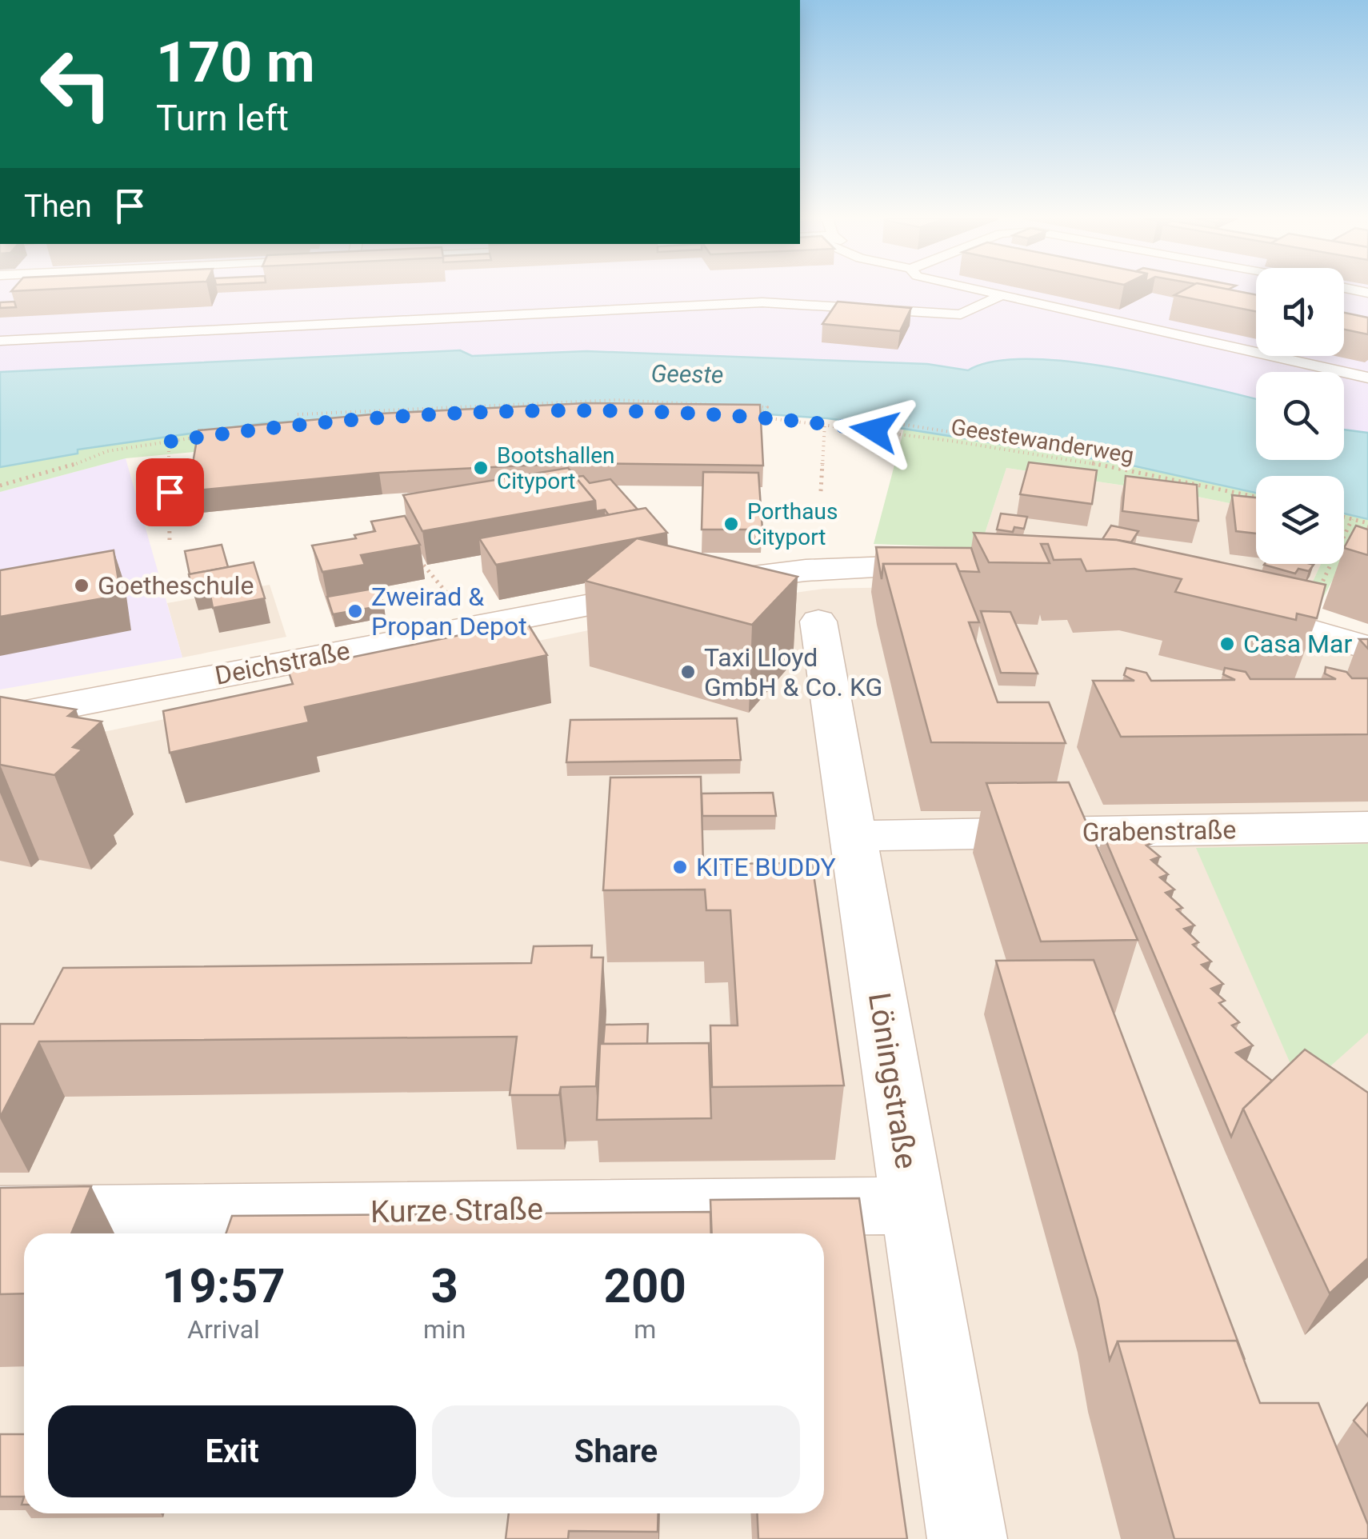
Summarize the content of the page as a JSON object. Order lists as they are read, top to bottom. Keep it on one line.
{"streets":{"street":["Deichstraße","Grabenstraße","Löningstraße","Kurze Straße"],"path":["Geestewanderweg"]},"crossings":[["Grabenstraße","Löningstraße"],["Löningstraße","Kurze Straße"]],"water":["Geeste"],"places":["Bootshallen Cityport","Porthaus Cityport","Goetheschule","Zweirad & Propan Depot","Casa Mar","Taxi Lloyd GmbH & Co. KG","KITE BUDDY"],"page":{"turn":["170 m","Turn left"],"then":"Then","eta":["19:57","Arrival","3","min","200","m"],"buttons":["Exit","Share"]}}
